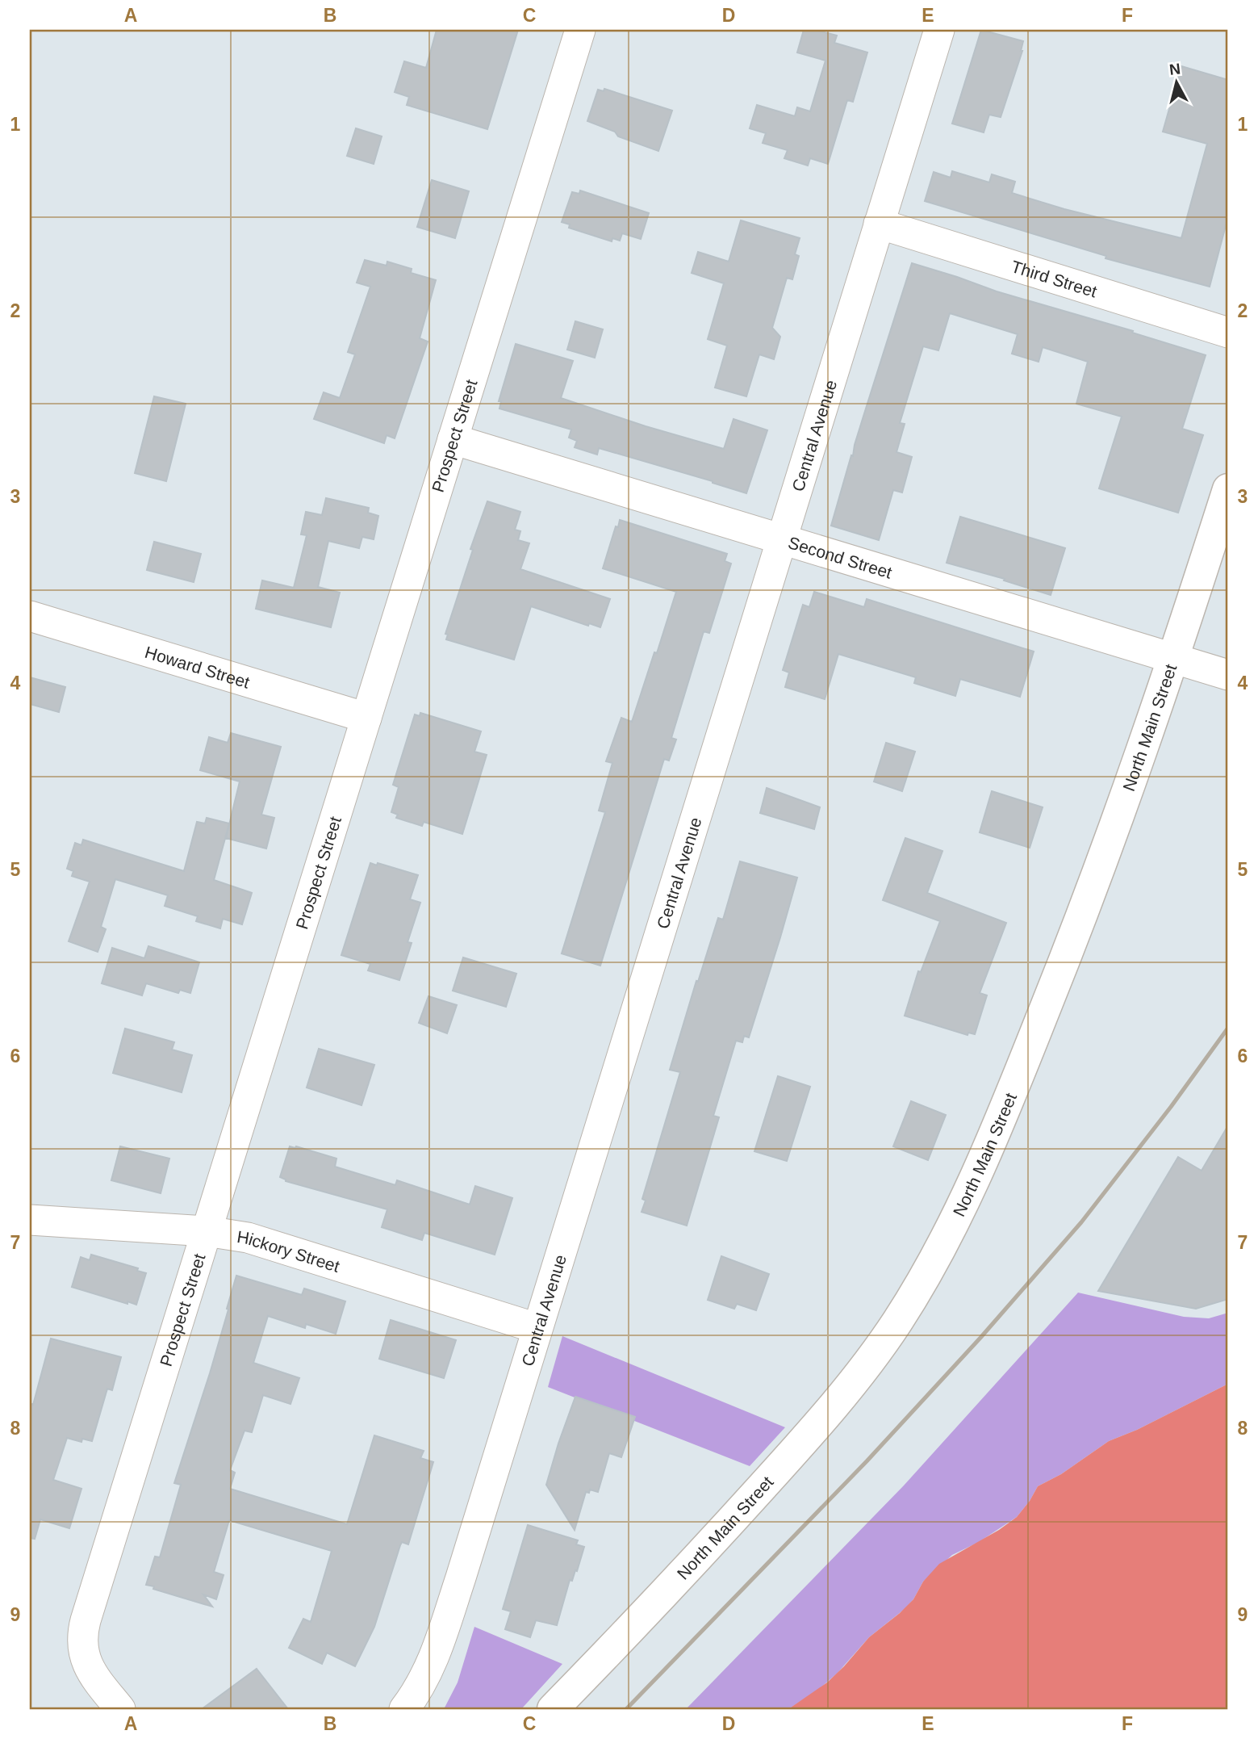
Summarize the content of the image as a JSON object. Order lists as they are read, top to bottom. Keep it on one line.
{"streets":{"main road":["North Main Street"],"street":["Third Street","Central Avenue","Prospect Street","Second Street","Howard Street","Hickory Street"]},"crossings":[["Third Street","Central Avenue"],["Central Avenue","Second Street"],["Central Avenue","Hickory Street"],["Prospect Street","Second Street"],["Prospect Street","Howard Street"],["Prospect Street","Hickory Street"],["Second Street","North Main Street"]],"north":"top","grid":{"columns":["A","B","C","D","E","F"],"rows":["1","2","3","4","5","6","7","8","9"]}}
